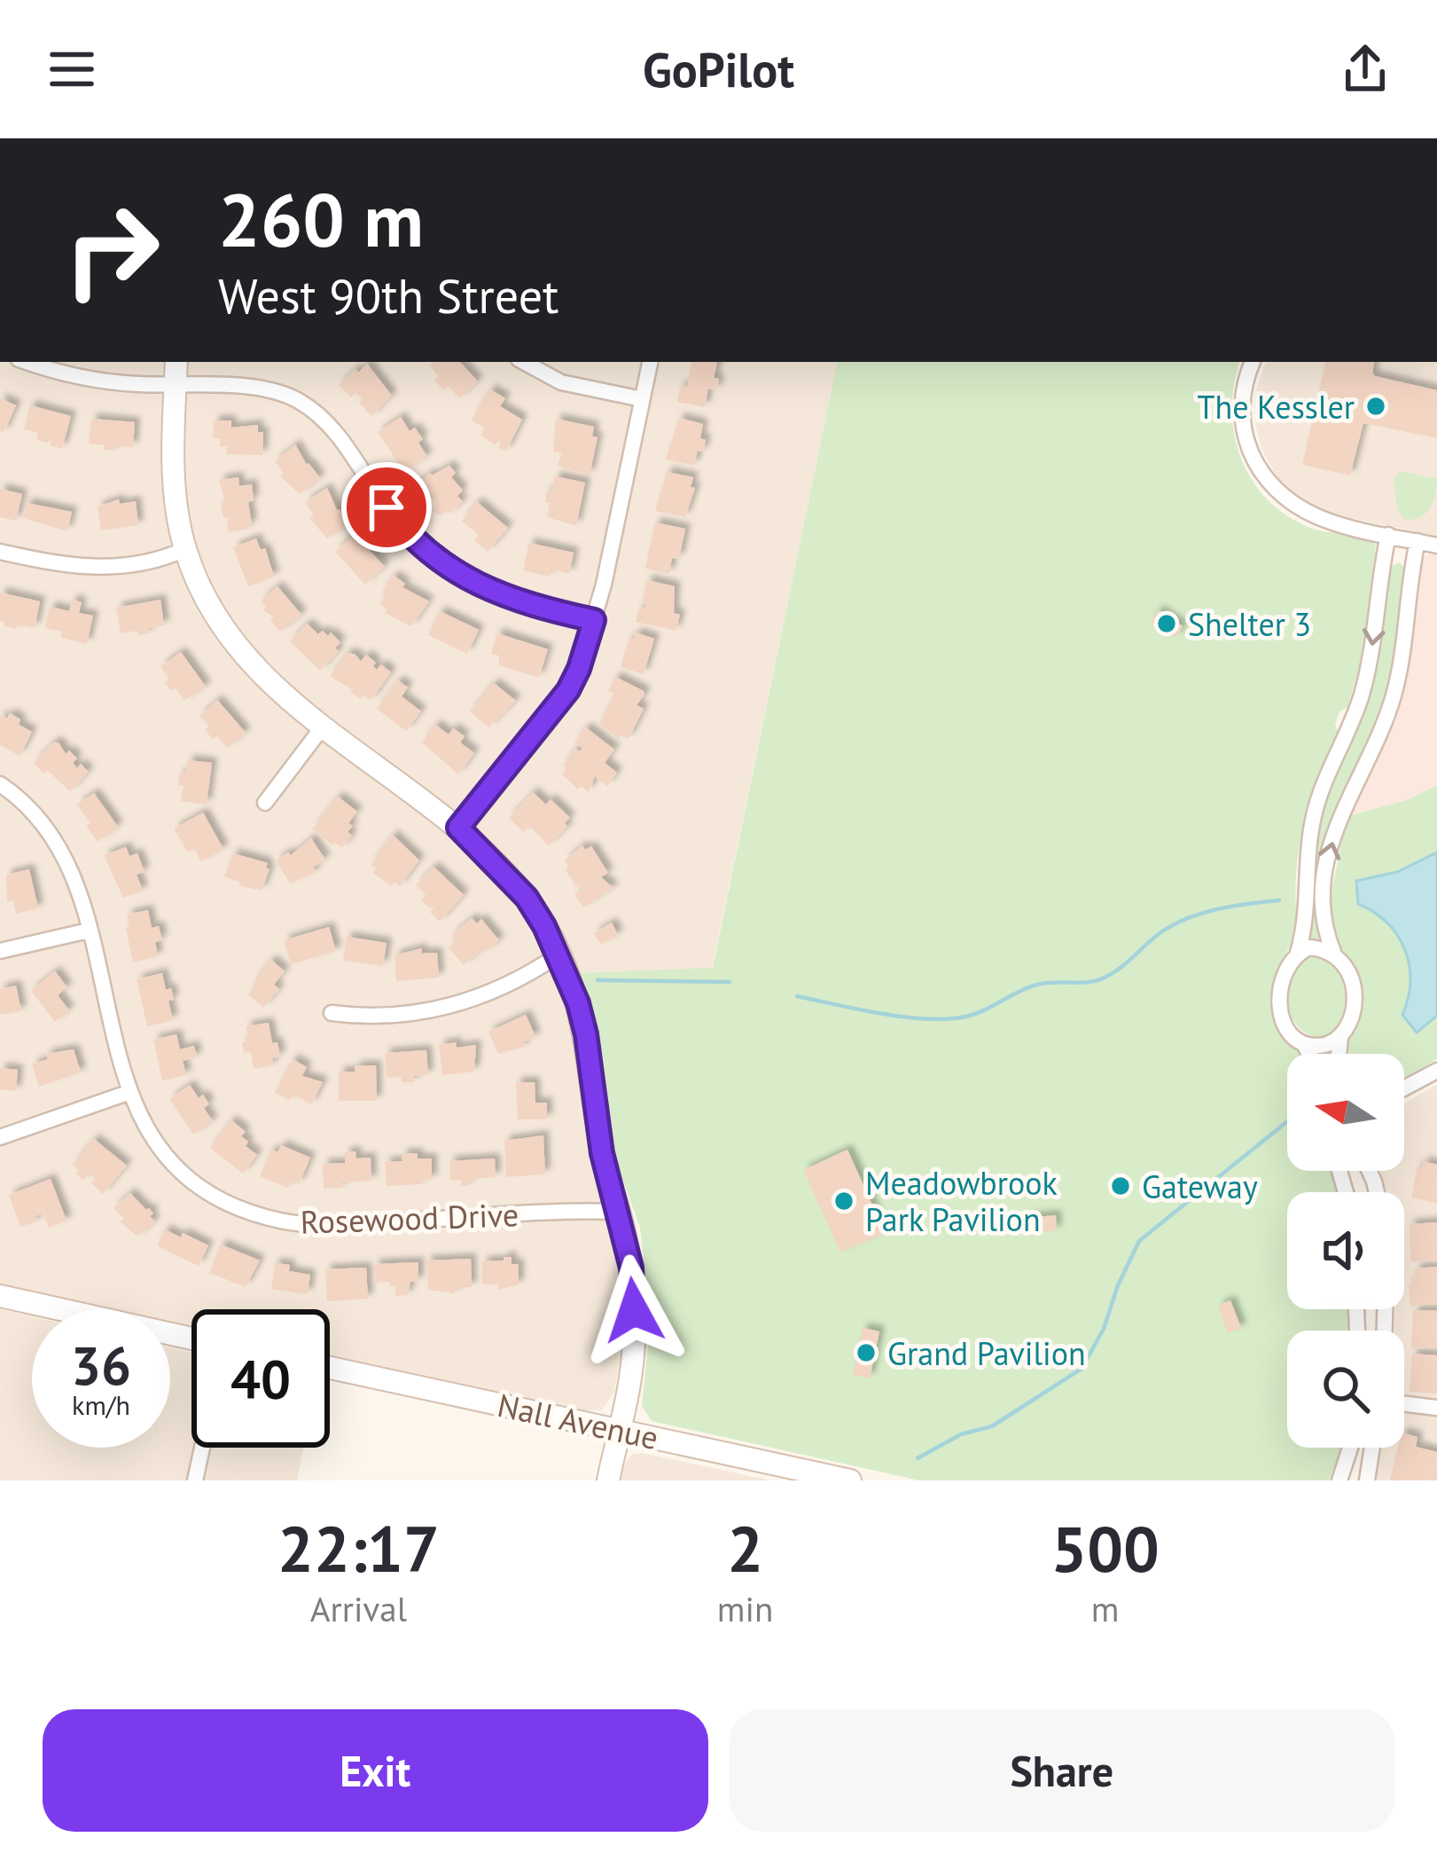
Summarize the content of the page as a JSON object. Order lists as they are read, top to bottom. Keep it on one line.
{"streets":{"street":["Rosewood Drive","Nall Avenue"]},"places":["The Kessler","Shelter 3","Gateway","Meadowbrook Park Pavilion","Grand Pavilion"],"north":"left","page":{"header":"GoPilot","turn":["260 m","West 90th Street"],"speed":"36 km/h","limit":"40","eta":["22:17","Arrival","2","min","500","m"],"buttons":["Exit","Share"]}}
